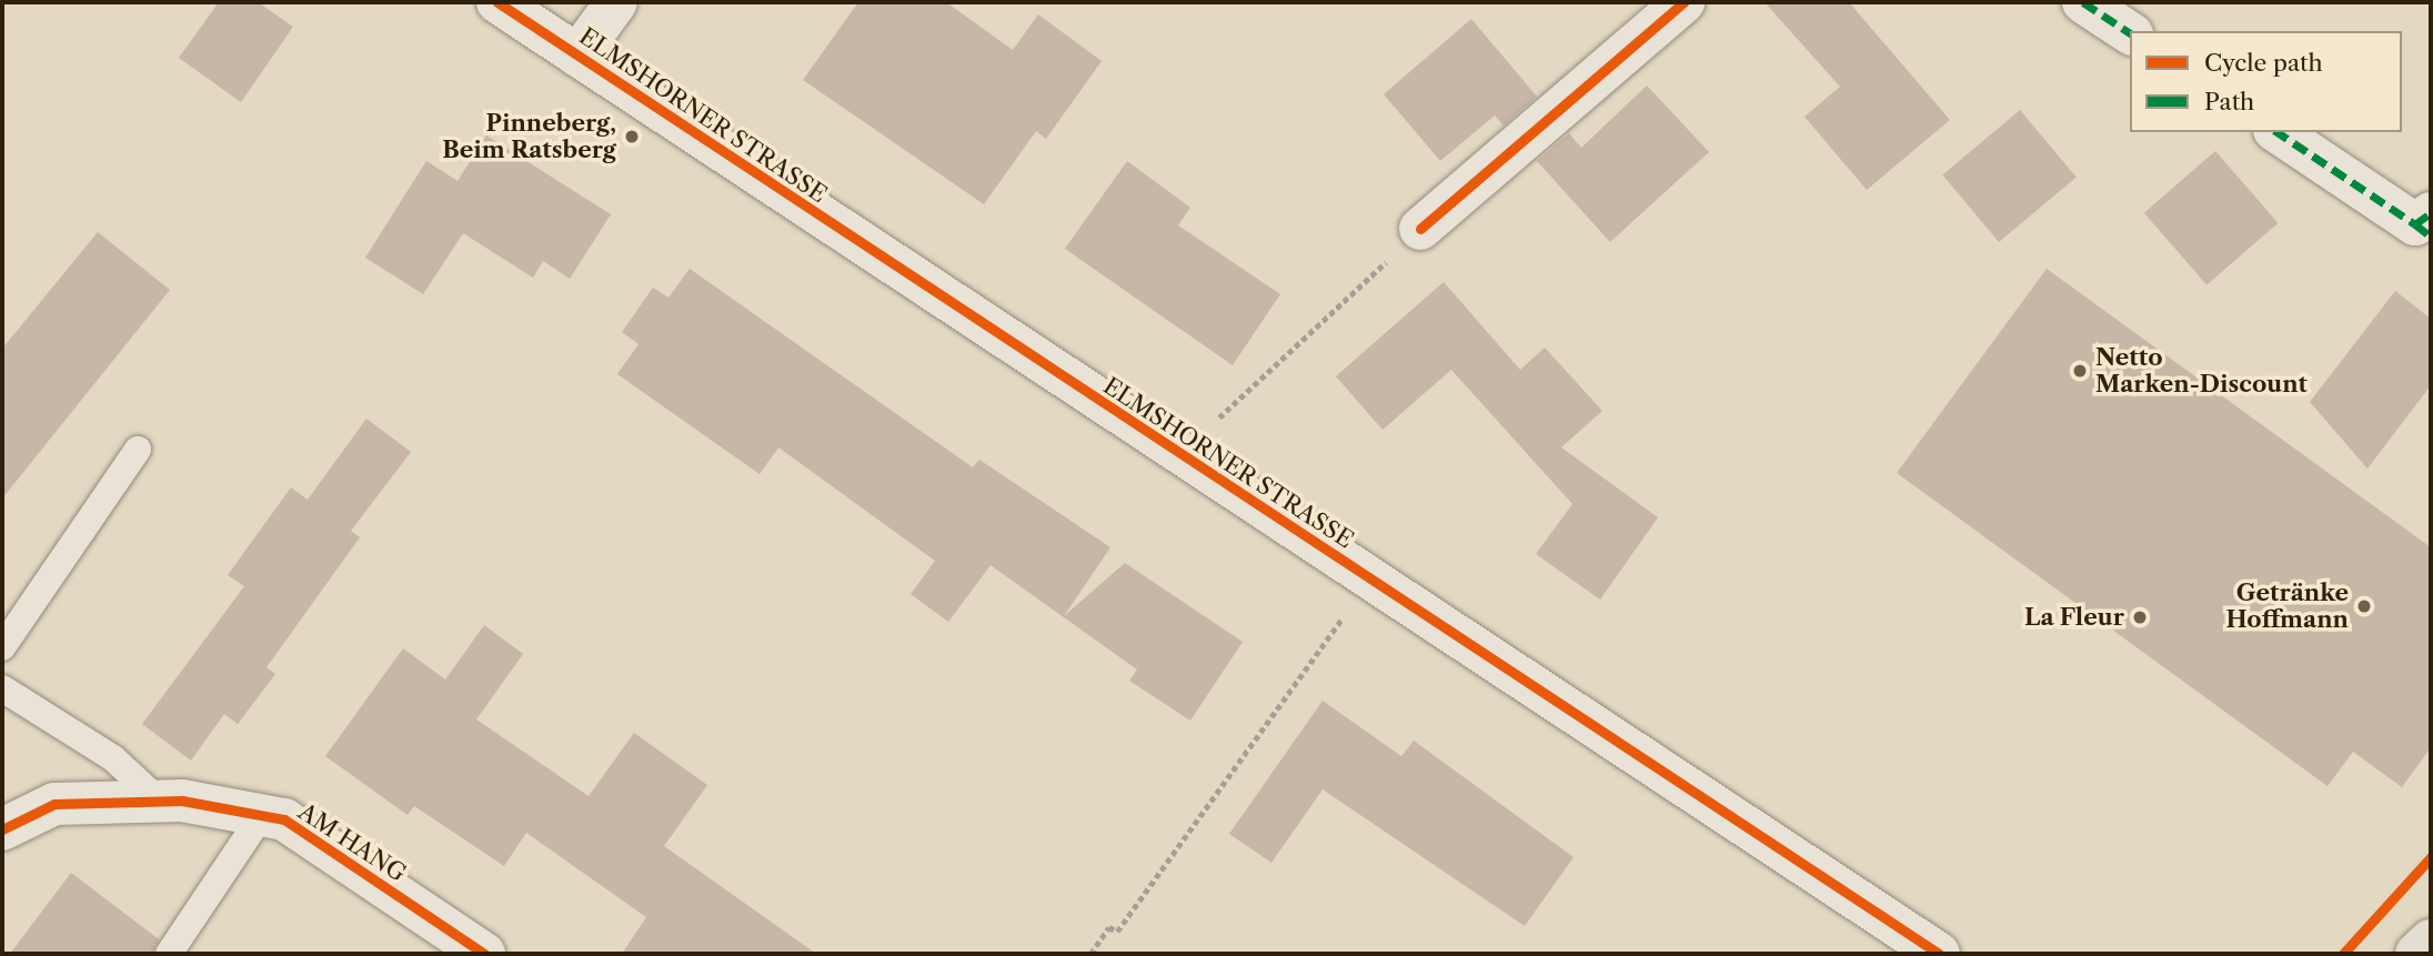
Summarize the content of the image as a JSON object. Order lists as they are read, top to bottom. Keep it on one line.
{"streets":{"main road":["ELMSHORNER STRASSE","AM HANG"]},"places":["Pinneberg, Beim Ratsberg","Netto Marken-Discount","Getränke Hoffmann","La Fleur"],"legend":["Cycle path","Path"]}
